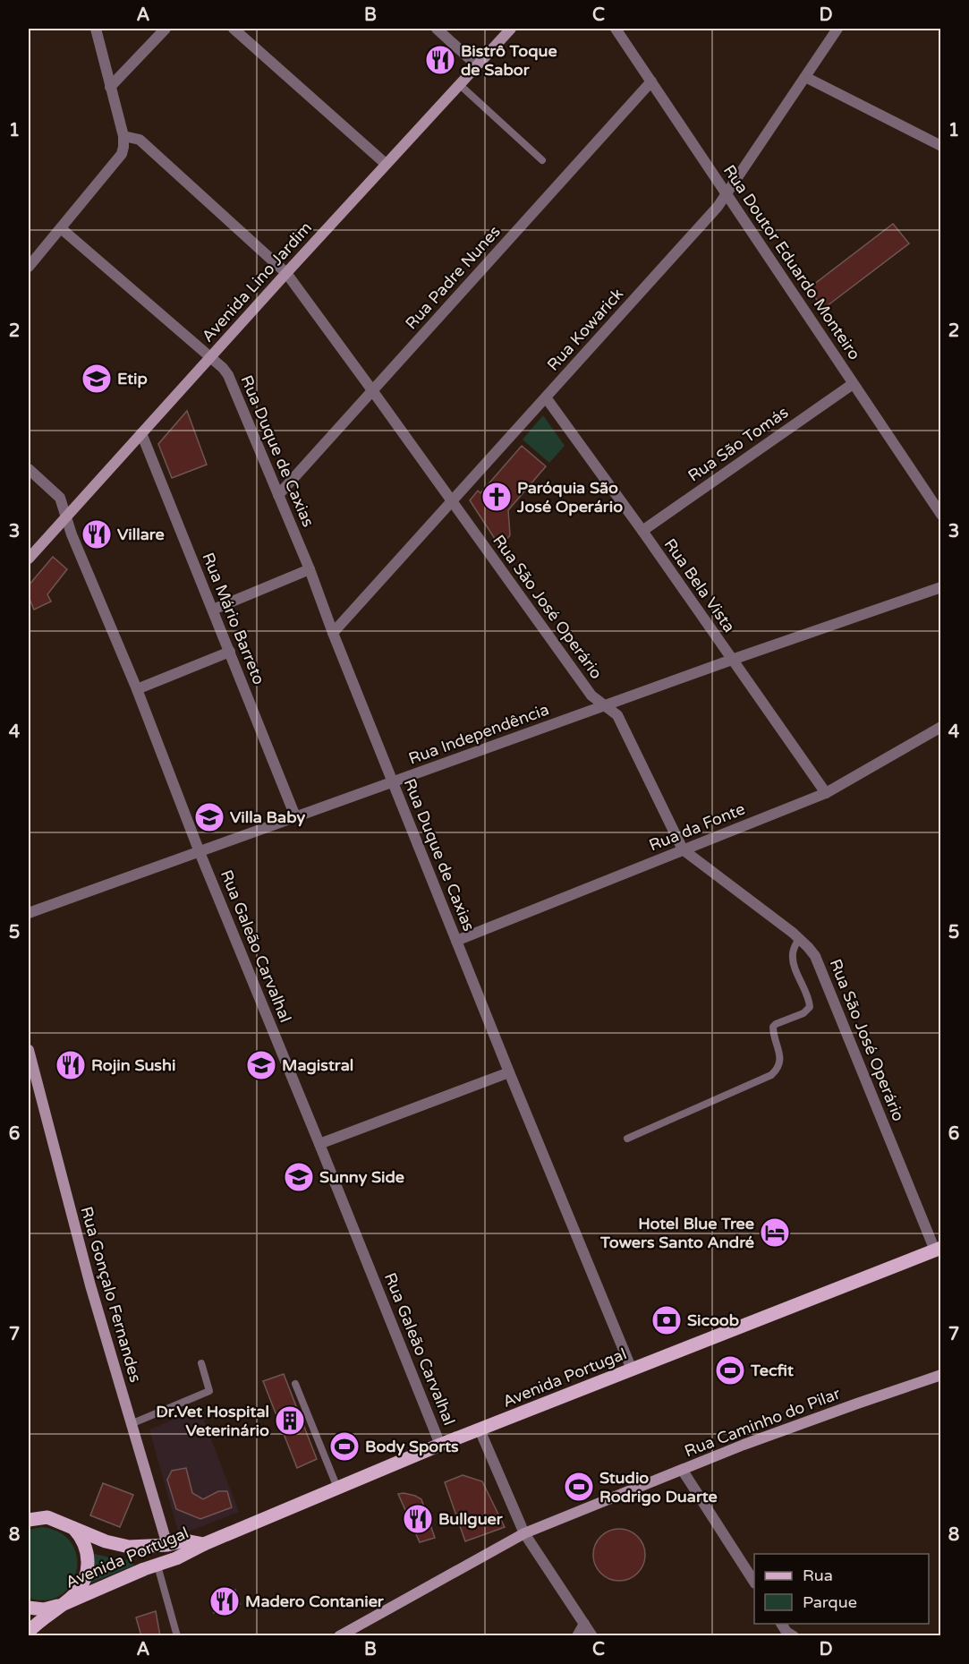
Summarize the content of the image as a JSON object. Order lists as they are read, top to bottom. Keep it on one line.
{"streets":{"main road":["Avenida Lino Jardim","Rua Gonçalo Fernandes","Avenida Portugal","Rua Caminho do Pilar"],"street":["Rua Doutor Eduardo Monteiro","Rua Padre Nunes","Rua Kowarick","Rua São Tomás","Rua Duque de Caxias","Rua Bela Vista","Rua São José Operário","Rua Mário Barreto","Rua Independência","Rua da Fonte","Rua Galeão Carvalhal"]},"crossings":[["Rua Doutor Eduardo Monteiro","Rua Padre Nunes"],["Rua Doutor Eduardo Monteiro","Rua Kowarick"],["Rua Doutor Eduardo Monteiro","Rua São Tomás"],["Rua Padre Nunes","Rua Duque de Caxias"],["Rua Padre Nunes","Rua São José Operário"],["Avenida Lino Jardim","Rua Duque de Caxias"],["Avenida Lino Jardim","Rua São José Operário"],["Avenida Lino Jardim","Rua Mário Barreto"],["Avenida Lino Jardim","Rua Galeão Carvalhal"],["Rua Kowarick","Rua Duque de Caxias"],["Rua Kowarick","Rua Bela Vista"],["Rua Kowarick","Rua São José Operário"],["Rua São Tomás","Rua Bela Vista"],["Rua Duque de Caxias","Rua Independência"],["Rua Duque de Caxias","Rua da Fonte"],["Rua Duque de Caxias","Avenida Portugal"],["Rua Bela Vista","Rua Independência"],["Rua Bela Vista","Rua da Fonte"],["Rua São José Operário","Rua Independência"],["Rua São José Operário","Rua da Fonte"],["Rua São José Operário","Avenida Portugal"],["Rua Mário Barreto","Rua Independência"],["Rua Independência","Rua Galeão Carvalhal"],["Rua Galeão Carvalhal","Avenida Portugal"],["Rua Gonçalo Fernandes","Avenida Portugal"]],"places":{"restaurant":["Bistrô Toque de Sabor","Villare","Rojin Sushi","Bullguer","Madero Contanier"],"school or university":["Etip","Villa Baby","Magistral","Sunny Side"],"church":["Paróquia São José Operário"],"hotel":["Hotel Blue Tree Towers Santo André"],"bank":["Sicoob"],"sports":["Tecfit","Body Sports","Studio Rodrigo Duarte"],"building":["Dr.Vet Hospital Veterinário"]},"legend":["Rua","Parque"],"grid":{"columns":["A","B","C","D"],"rows":["1","2","3","4","5","6","7","8"]}}
